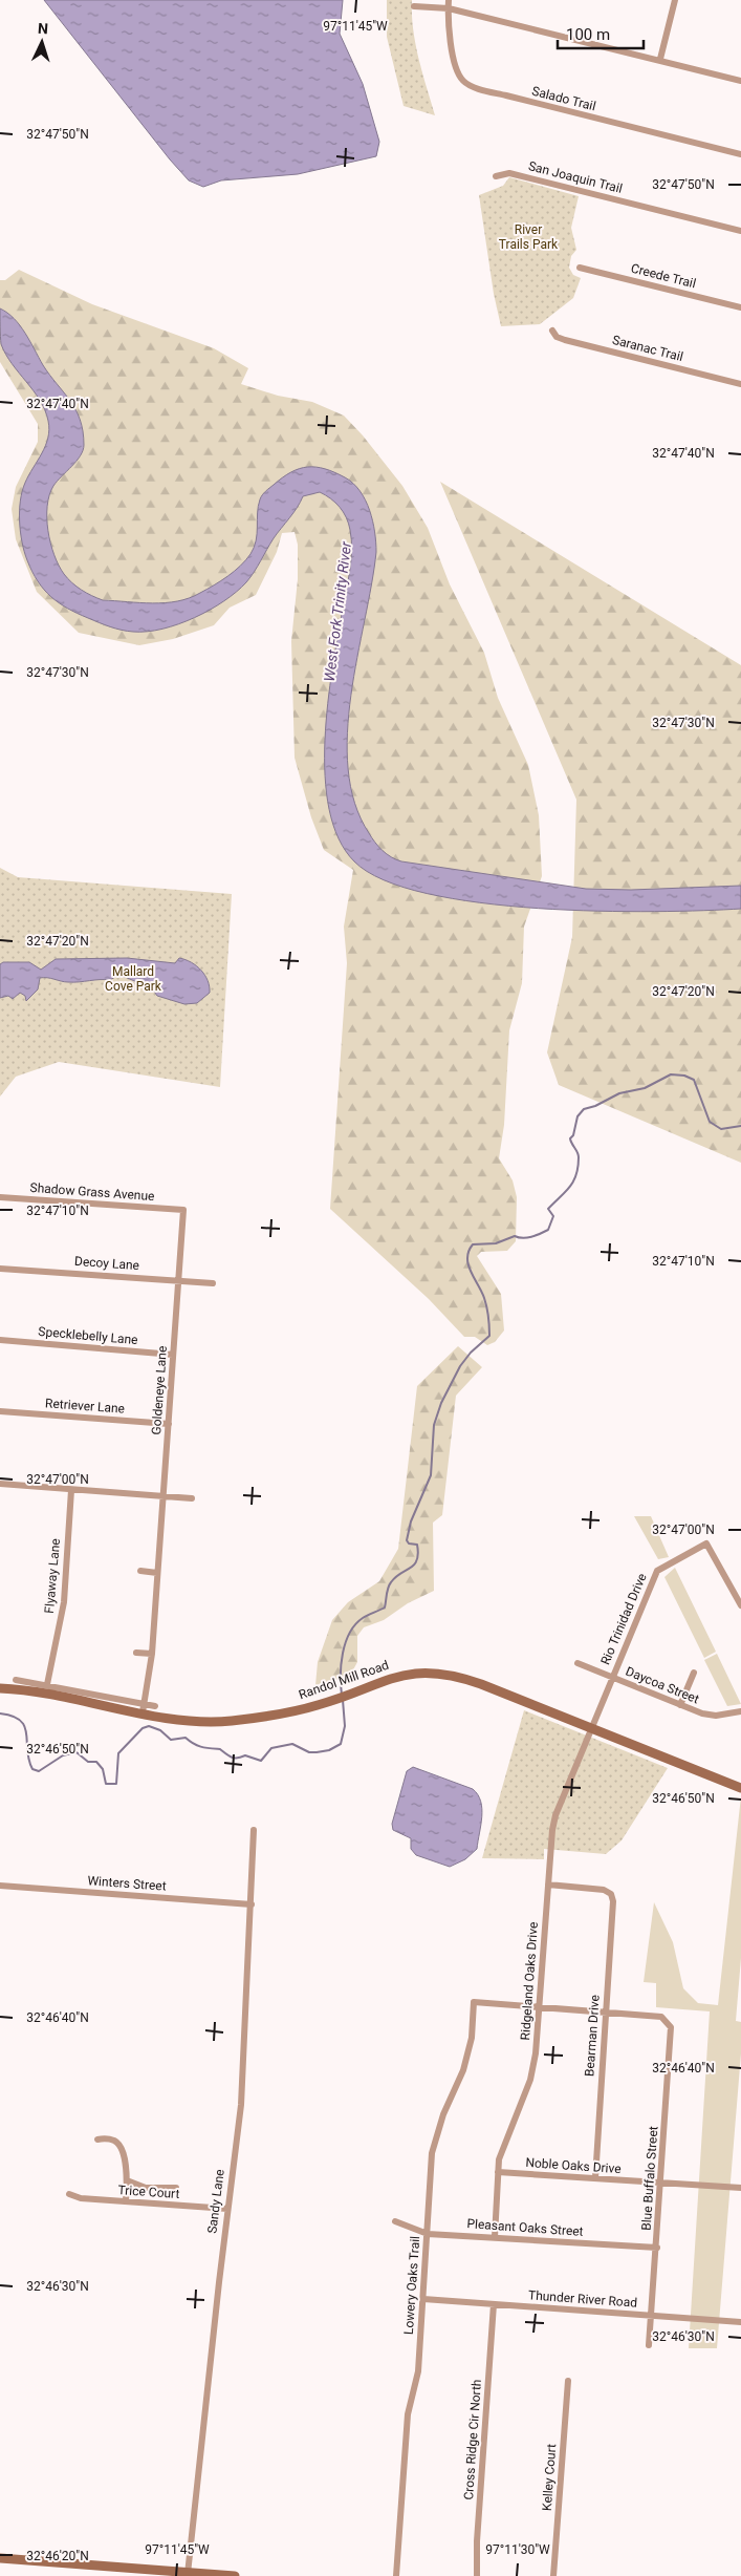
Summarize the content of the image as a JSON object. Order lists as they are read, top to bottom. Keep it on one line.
{"streets":{"main road":["Randol Mill Road"],"street":["Salado Trail","San Joaquin Trail","Creede Trail","Saranac Trail","Shadow Grass Avenue","Decoy Lane","Specklebelly Lane","Goldeneye Lane","Retriever Lane","Flyaway Lane","Rio Trinidad Drive","Daycoa Street","Winters Street","Ridgeland Oaks Drive","Bearman Drive","Noble Oaks Drive","Blue Buffalo Street","Trice Court","Sandy Lane","Pleasant Oaks Street","Lowery Oaks Trail","Thunder River Road","Cross Ridge Cir North","Kelley Court"]},"crossings":[["Shadow Grass Avenue","Goldeneye Lane"],["Decoy Lane","Goldeneye Lane"],["Specklebelly Lane","Goldeneye Lane"],["Goldeneye Lane","Retriever Lane"],["Goldeneye Lane","Randol Mill Road"],["Flyaway Lane","Randol Mill Road"],["Rio Trinidad Drive","Randol Mill Road"],["Rio Trinidad Drive","Daycoa Street"],["Rio Trinidad Drive","Ridgeland Oaks Drive"],["Randol Mill Road","Ridgeland Oaks Drive"],["Winters Street","Sandy Lane"],["Ridgeland Oaks Drive","Bearman Drive"],["Ridgeland Oaks Drive","Noble Oaks Drive"],["Ridgeland Oaks Drive","Pleasant Oaks Street"],["Ridgeland Oaks Drive","Lowery Oaks Trail"],["Bearman Drive","Noble Oaks Drive"],["Bearman Drive","Blue Buffalo Street"],["Noble Oaks Drive","Blue Buffalo Street"],["Blue Buffalo Street","Pleasant Oaks Street"],["Blue Buffalo Street","Thunder River Road"],["Trice Court","Sandy Lane"],["Pleasant Oaks Street","Lowery Oaks Trail"],["Lowery Oaks Trail","Thunder River Road"],["Thunder River Road","Cross Ridge Cir North"]],"water":["West Fork Trinity River"],"parks":["River Trails Park","Mallard Cove Park"],"scale_bar":"100 m","north":"top","coordinates":["97°11'45\"W","32°47'50\"N","32°47'40\"N","32°47'30\"N","32°47'20\"N","32°47'10\"N","32°47'00\"N","32°46'50\"N","32°46'40\"N","32°46'30\"N","97°11'30\"W","32°46'20\"N"]}
